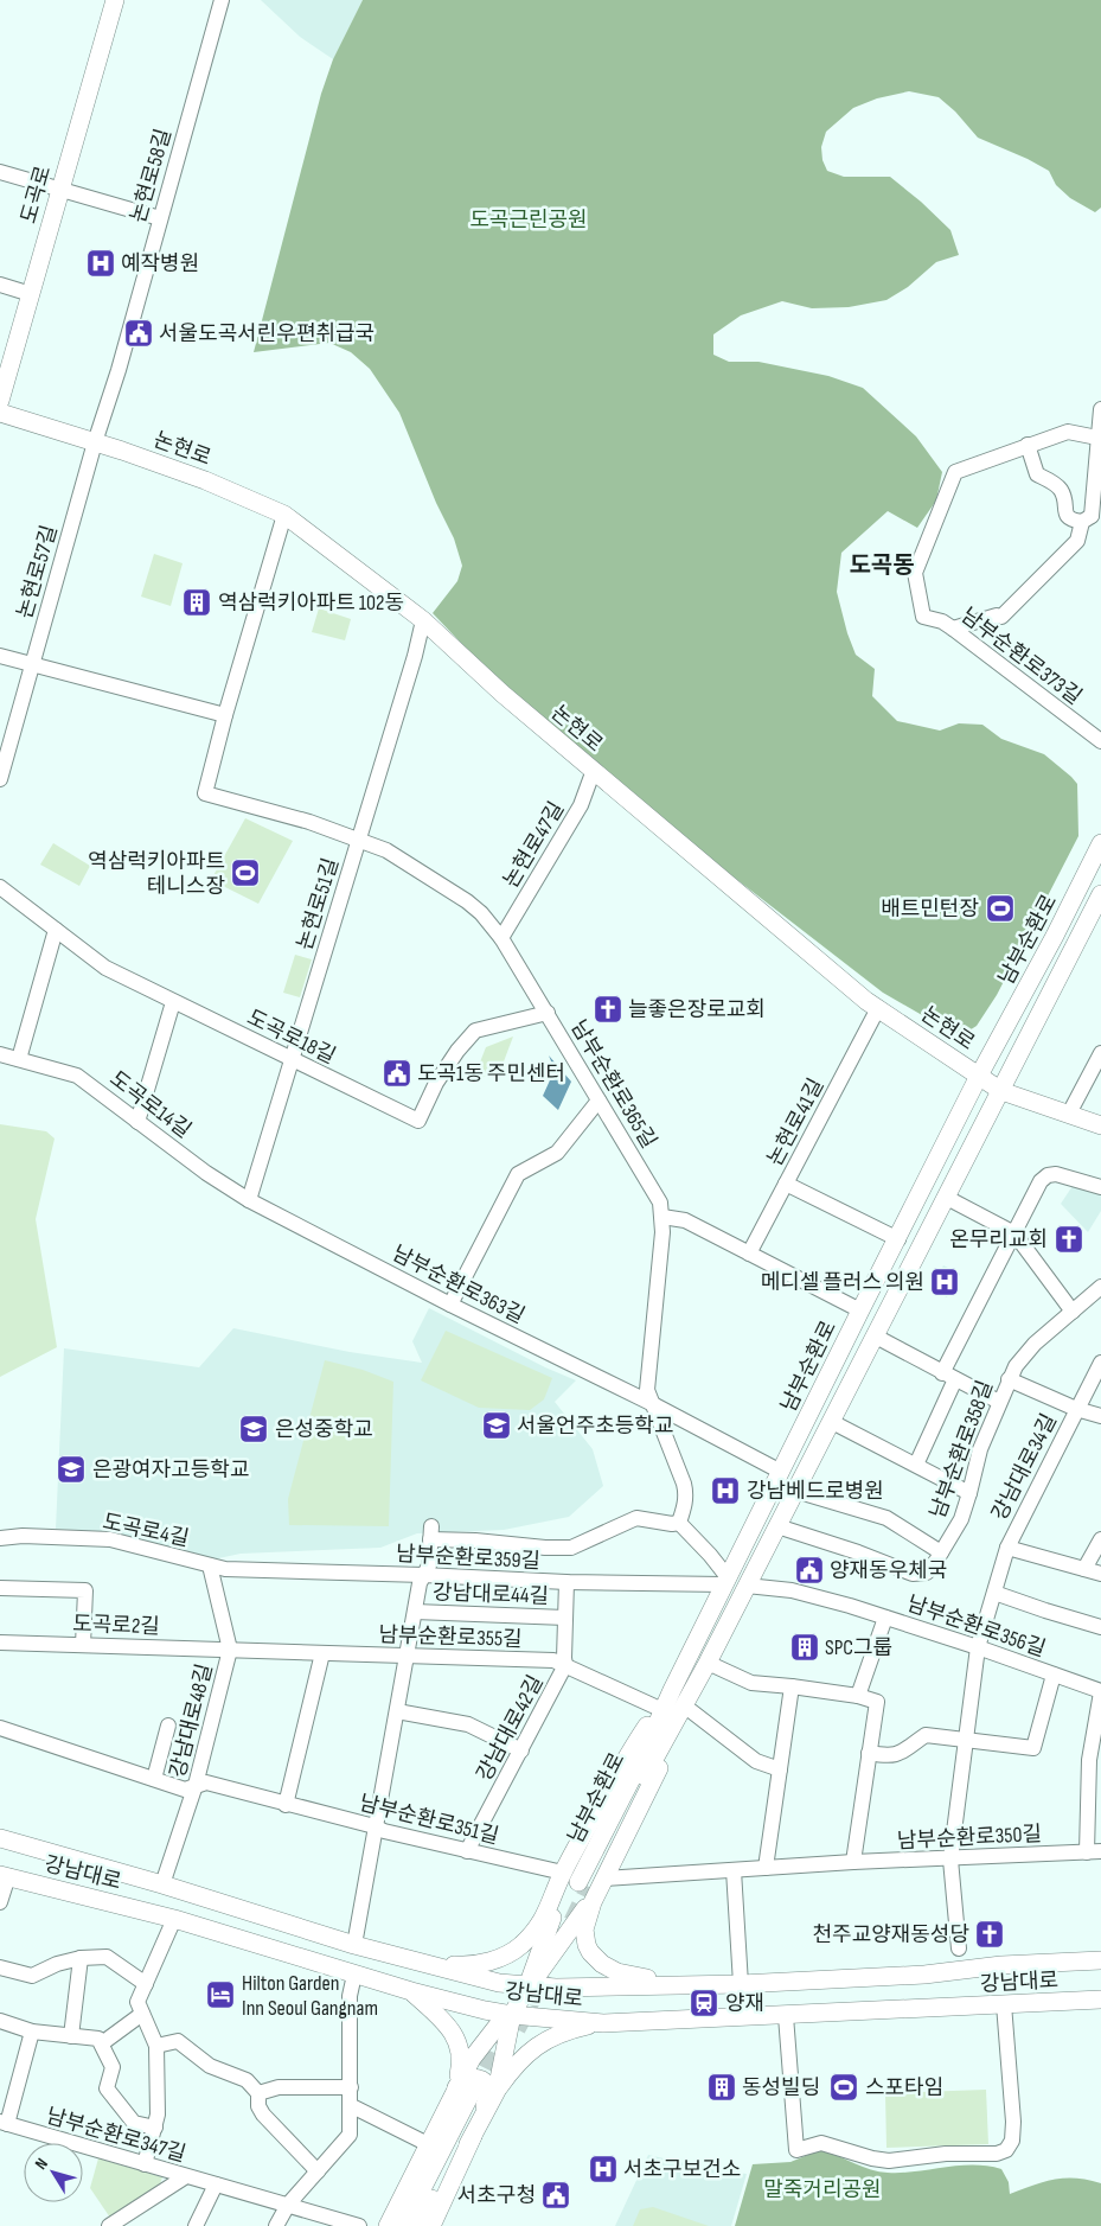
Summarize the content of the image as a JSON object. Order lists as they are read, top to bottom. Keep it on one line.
{"streets":{"main road":["도곡로","논현로","남부순환로","강남대로"],"street":["논현로58길","논현로57길","남부순환로373길","논현로47길","논현로51길","도곡로18길","남부순환로365길","도곡로14길","논현로41길","남부순환로363길","남부순환로358길","강남대로34길","도곡로4길","남부순환로359길","강남대로44길","도곡로2길","남부순환로356길","남부순환로355길","강남대로48길","강남대로42길","남부순환로351길","남부순환로350길","남부순환로347길"]},"crossings":[["논현로58길","논현로"],["논현로58길","논현로57길"],["논현로","논현로57길"],["논현로","논현로47길"],["논현로","논현로51길"],["논현로","남부순환로"],["논현로","논현로41길"],["논현로47길","남부순환로365길"],["논현로51길","도곡로18길"],["논현로51길","남부순환로365길"],["논현로51길","도곡로14길"],["논현로51길","남부순환로363길"],["남부순환로","남부순환로363길"],["남부순환로","남부순환로359길"],["남부순환로","남부순환로350길"],["도곡로18길","남부순환로365길"],["도곡로14길","남부순환로363길"],["강남대로34길","남부순환로356길"],["강남대로34길","남부순환로350길"],["도곡로4길","남부순환로359길"],["도곡로4길","강남대로48길"],["남부순환로359길","강남대로44길"],["남부순환로359길","강남대로48길"],["남부순환로359길","강남대로42길"],["강남대로44길","남부순환로355길"],["강남대로44길","강남대로42길"],["강남대로44길","남부순환로351길"],["강남대로44길","강남대로"],["도곡로2길","남부순환로355길"],["도곡로2길","강남대로48길"],["남부순환로356길","남부순환로350길"],["남부순환로355길","강남대로48길"],["남부순환로355길","강남대로42길"],["강남대로48길","남부순환로351길"],["강남대로48길","강남대로"],["강남대로42길","남부순환로351길"]],"districts":["도곡동"],"parks":["도곡근린공원","말죽거리공원"],"places":{"hospital":["예작병원","메디셀 플러스 의원","강남베드로병원","서초구보건소"],"public building":["서울도곡서린우편취급국","도곡1동 주민센터","양재동우체국","서초구청"],"building":["역삼럭키아파트 102동","SPC그룹","동성빌딩"],"sports":["역삼럭키아파트 테니스장","배트민턴장","스포타임"],"church":["늘좋은장로교회","온무리교회","천주교양재동성당"],"school or university":["서울언주초등학교","은성중학교","은광여자고등학교"],"hotel":["Hilton Garden Inn Seoul Gangnam"],"station":["양재"]},"north":"top left"}
